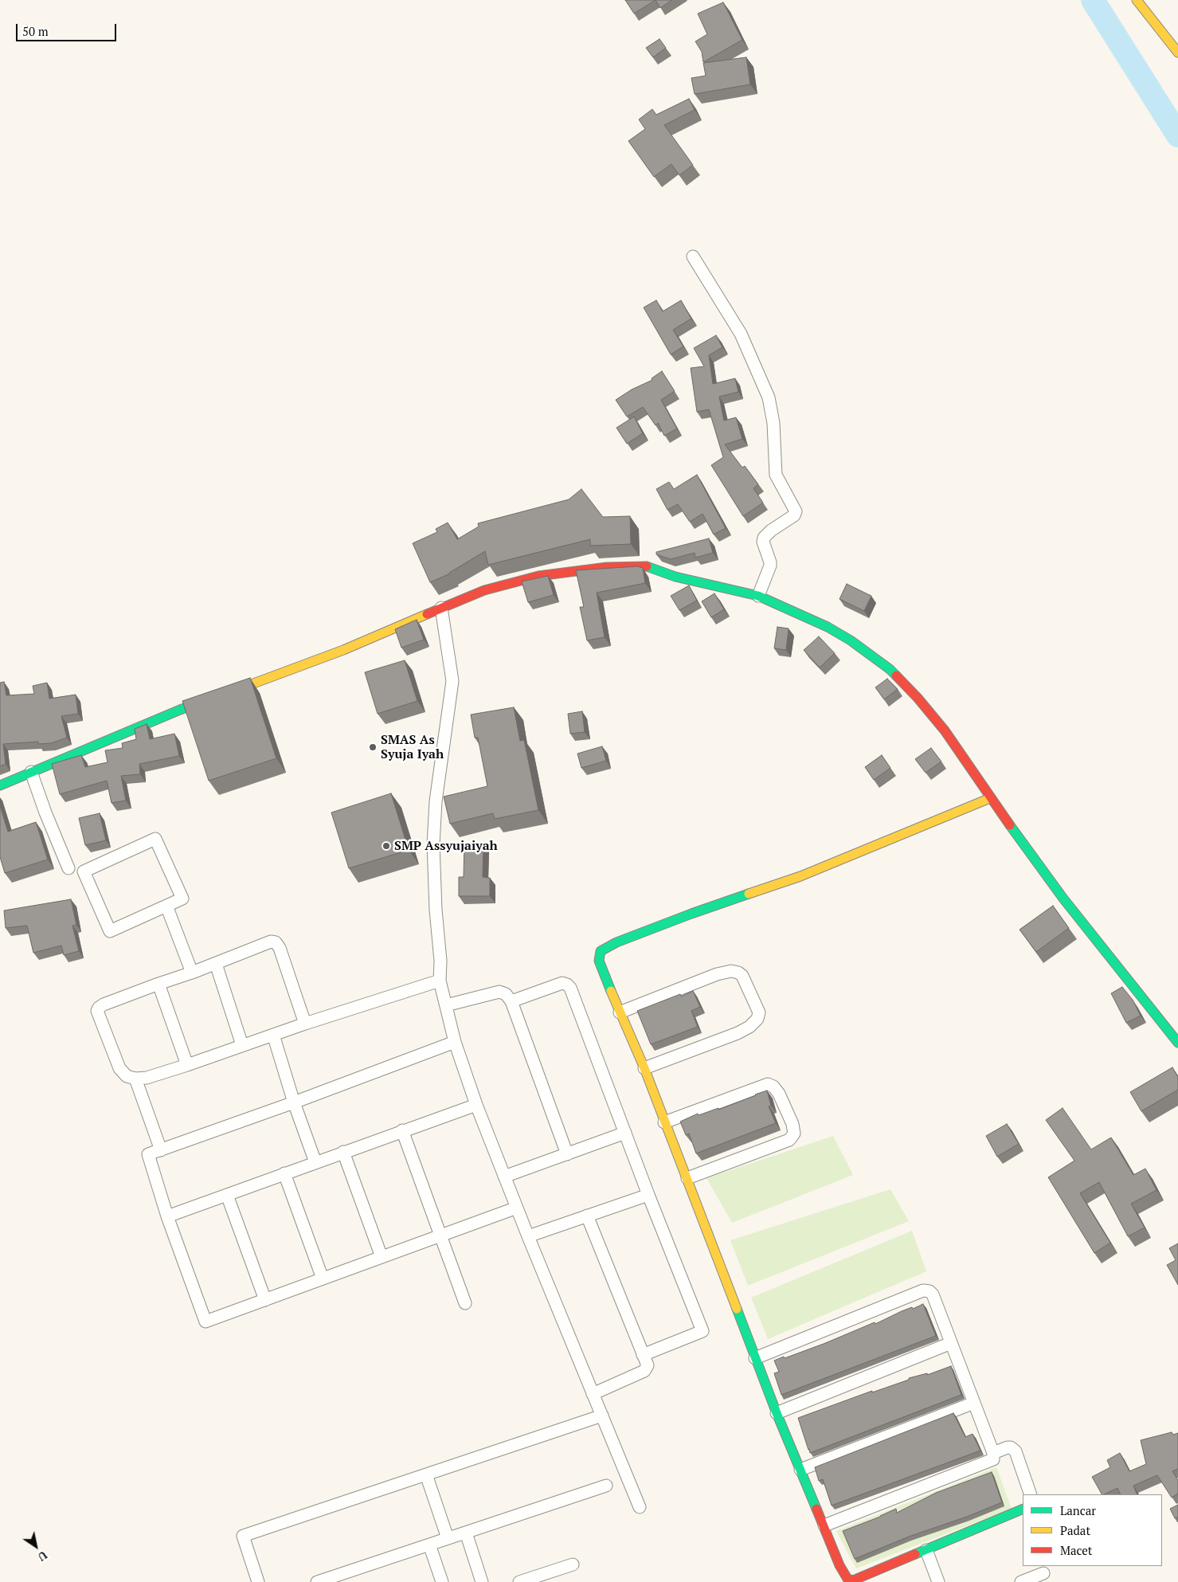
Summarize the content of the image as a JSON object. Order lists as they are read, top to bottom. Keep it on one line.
{"places":["SMAS As Syuja Iyah","SMP Assyujaiyah"],"legend":["Lancar","Padat","Macet"],"scale_bar":"50 m","north":"bottom right"}
